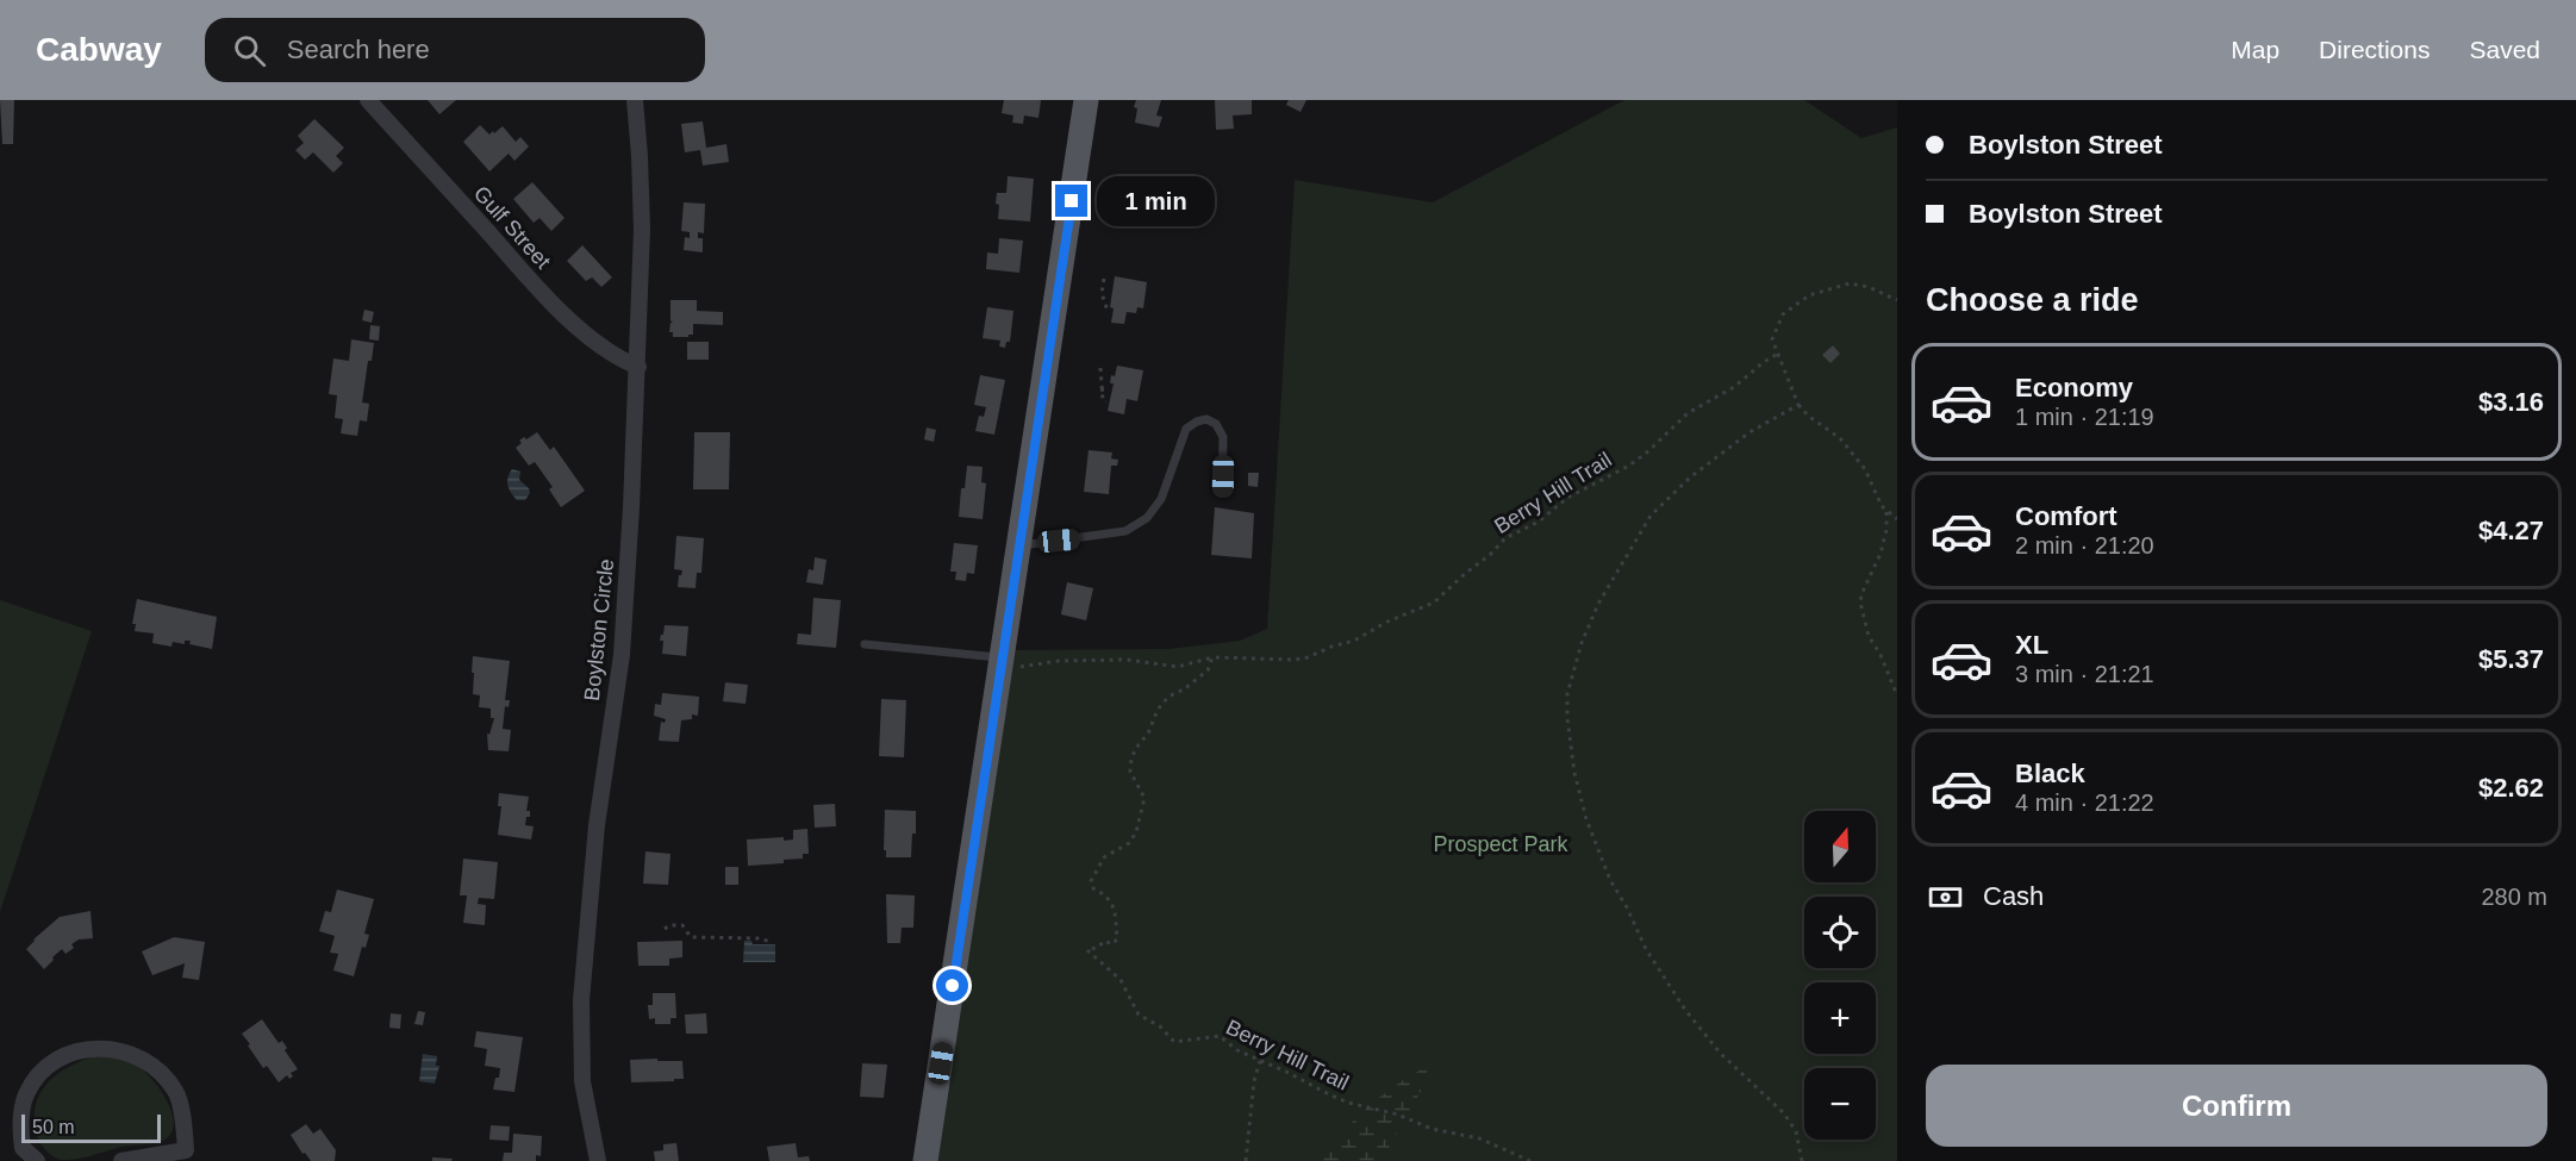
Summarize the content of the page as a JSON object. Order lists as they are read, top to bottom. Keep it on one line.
{"streets":{"street":["Gulf Street","Boylston Circle"],"path":["Berry Hill Trail"]},"crossings":[["Gulf Street","Boylston Circle"]],"parks":["Prospect Park"],"scale_bar":"50 m","north":"top","page":{"header":"Cabway","search":"Search here","nav":["Map","Directions","Saved"],"banner":["Boylston Street","Boylston Street"],"bubble":"1 min","heading":"Choose a ride","list":[{"name":"Economy","note":"1 min · 21:19","value":"$3.16"},{"name":"Comfort","note":"2 min · 21:20","value":"$4.27"},{"name":"XL","note":"3 min · 21:21","value":"$5.37"},{"name":"Black","note":"4 min · 21:22","value":"$2.62"}],"map_buttons":["+","−"],"pay":["Cash","280 m"],"buttons":"Confirm","scale":"50 m"}}
